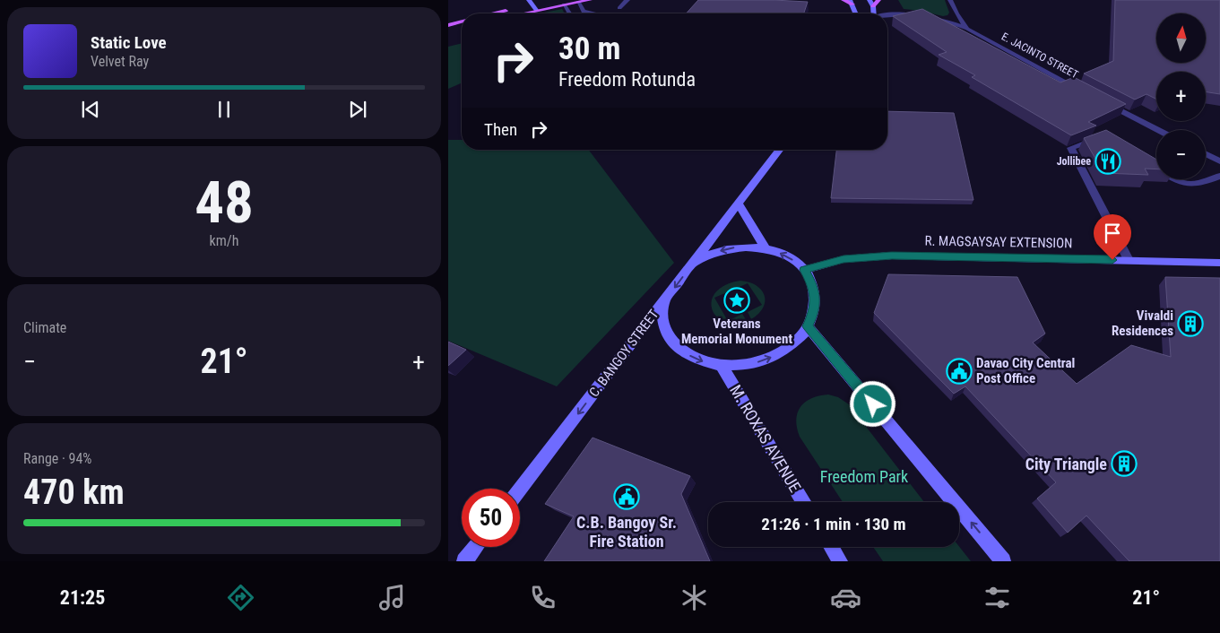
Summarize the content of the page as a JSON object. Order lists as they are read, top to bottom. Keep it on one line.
{"streets":{"main road":["R. MAGSAYSAY EXTENSION","C. BANGOY STREET","M. ROXAS AVENUE"],"street":["E. JACINTO STREET"]},"crossings":[["R. MAGSAYSAY EXTENSION","C. BANGOY STREET"],["R. MAGSAYSAY EXTENSION","M. ROXAS AVENUE"],["C. BANGOY STREET","M. ROXAS AVENUE"]],"one_way":["C. BANGOY STREET"],"parks":["Freedom Park"],"places":{"restaurant":["Jollibee"],"place":["Veterans Memorial Monument"],"building":["Vivaldi Residences","City Triangle"],"public building":["Davao City Central Post Office","C.B. Bangoy Sr. Fire Station"]},"north":"top","page":{"map_buttons":["+","−"],"turn":["30 m","Freedom Rotunda"],"song":["Static Love","Velvet Ray"],"then":"Then","tile":[["48","km/h"],"Climate",["Range · 94%","470 km"]],"heat":["−","21°","+"],"limit":"50","trip":"21:26 · 1 min · 130 m","tabs":["21:25","21°"]}}
